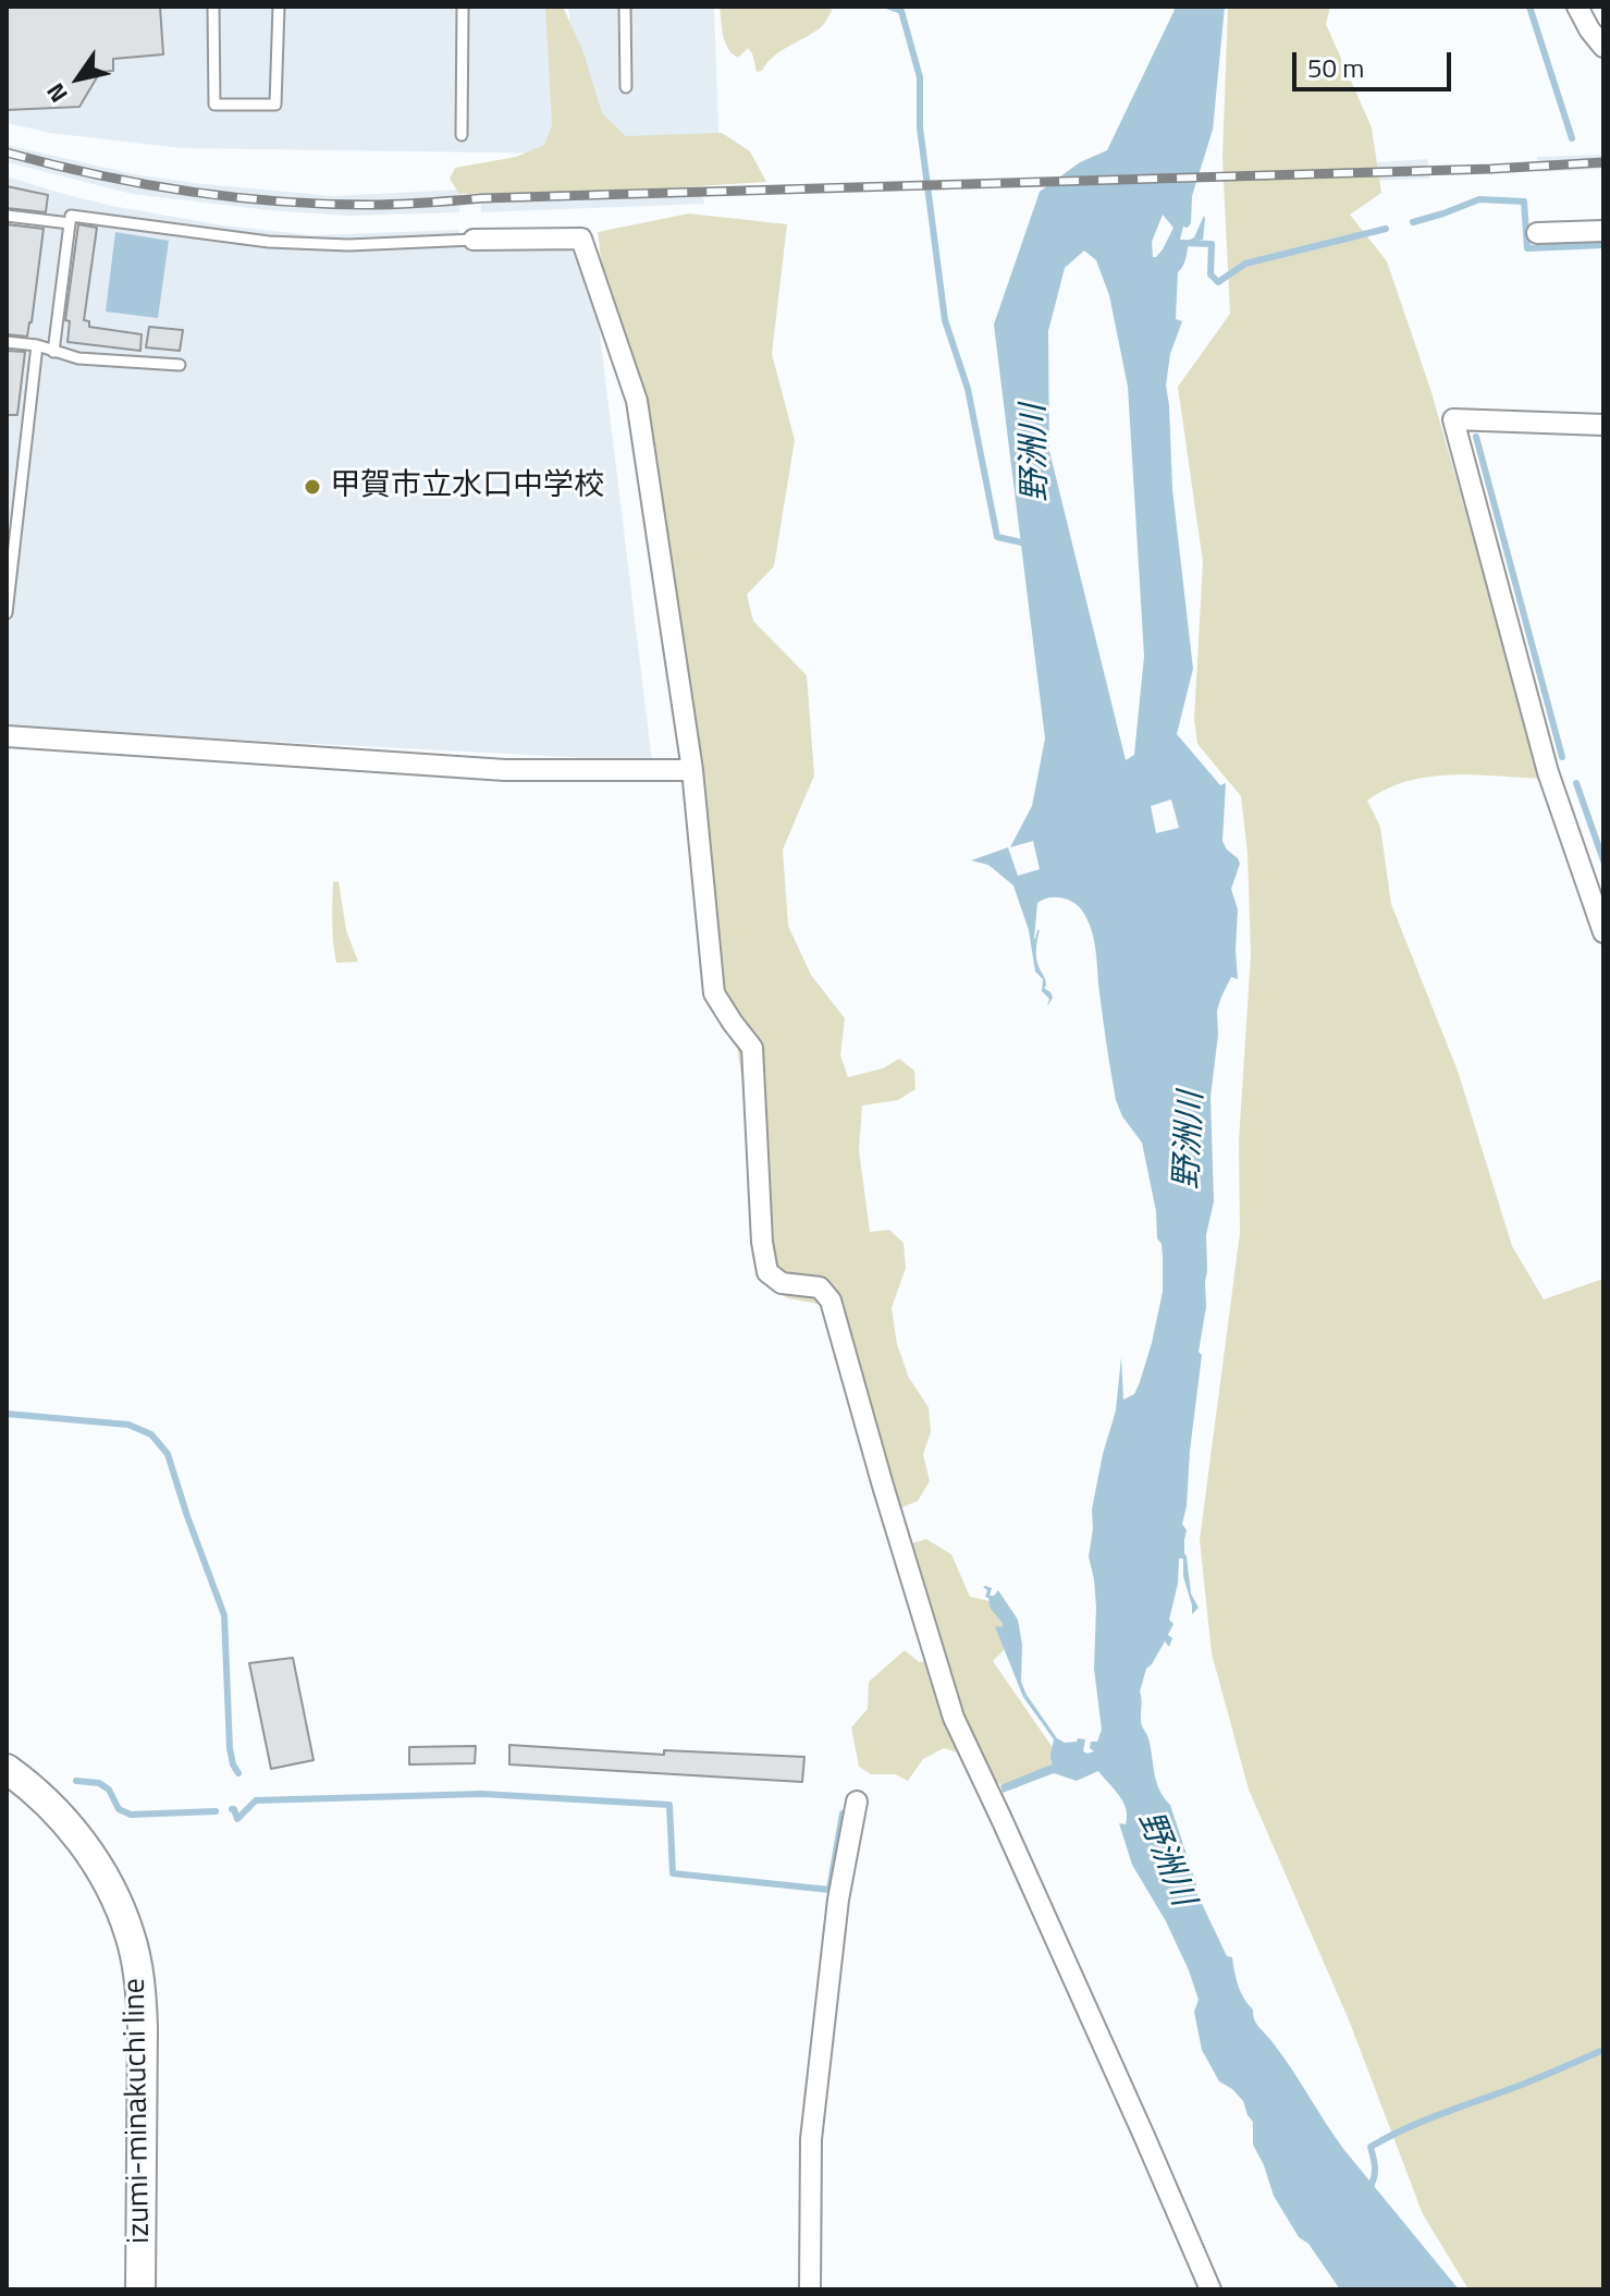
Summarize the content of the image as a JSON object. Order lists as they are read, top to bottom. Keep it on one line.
{"streets":{"main road":["izumi-minakuchi line"]},"water":["野洲川"],"places":["甲賀市立水口中学校"],"scale_bar":"50 m","north":"bottom left"}
